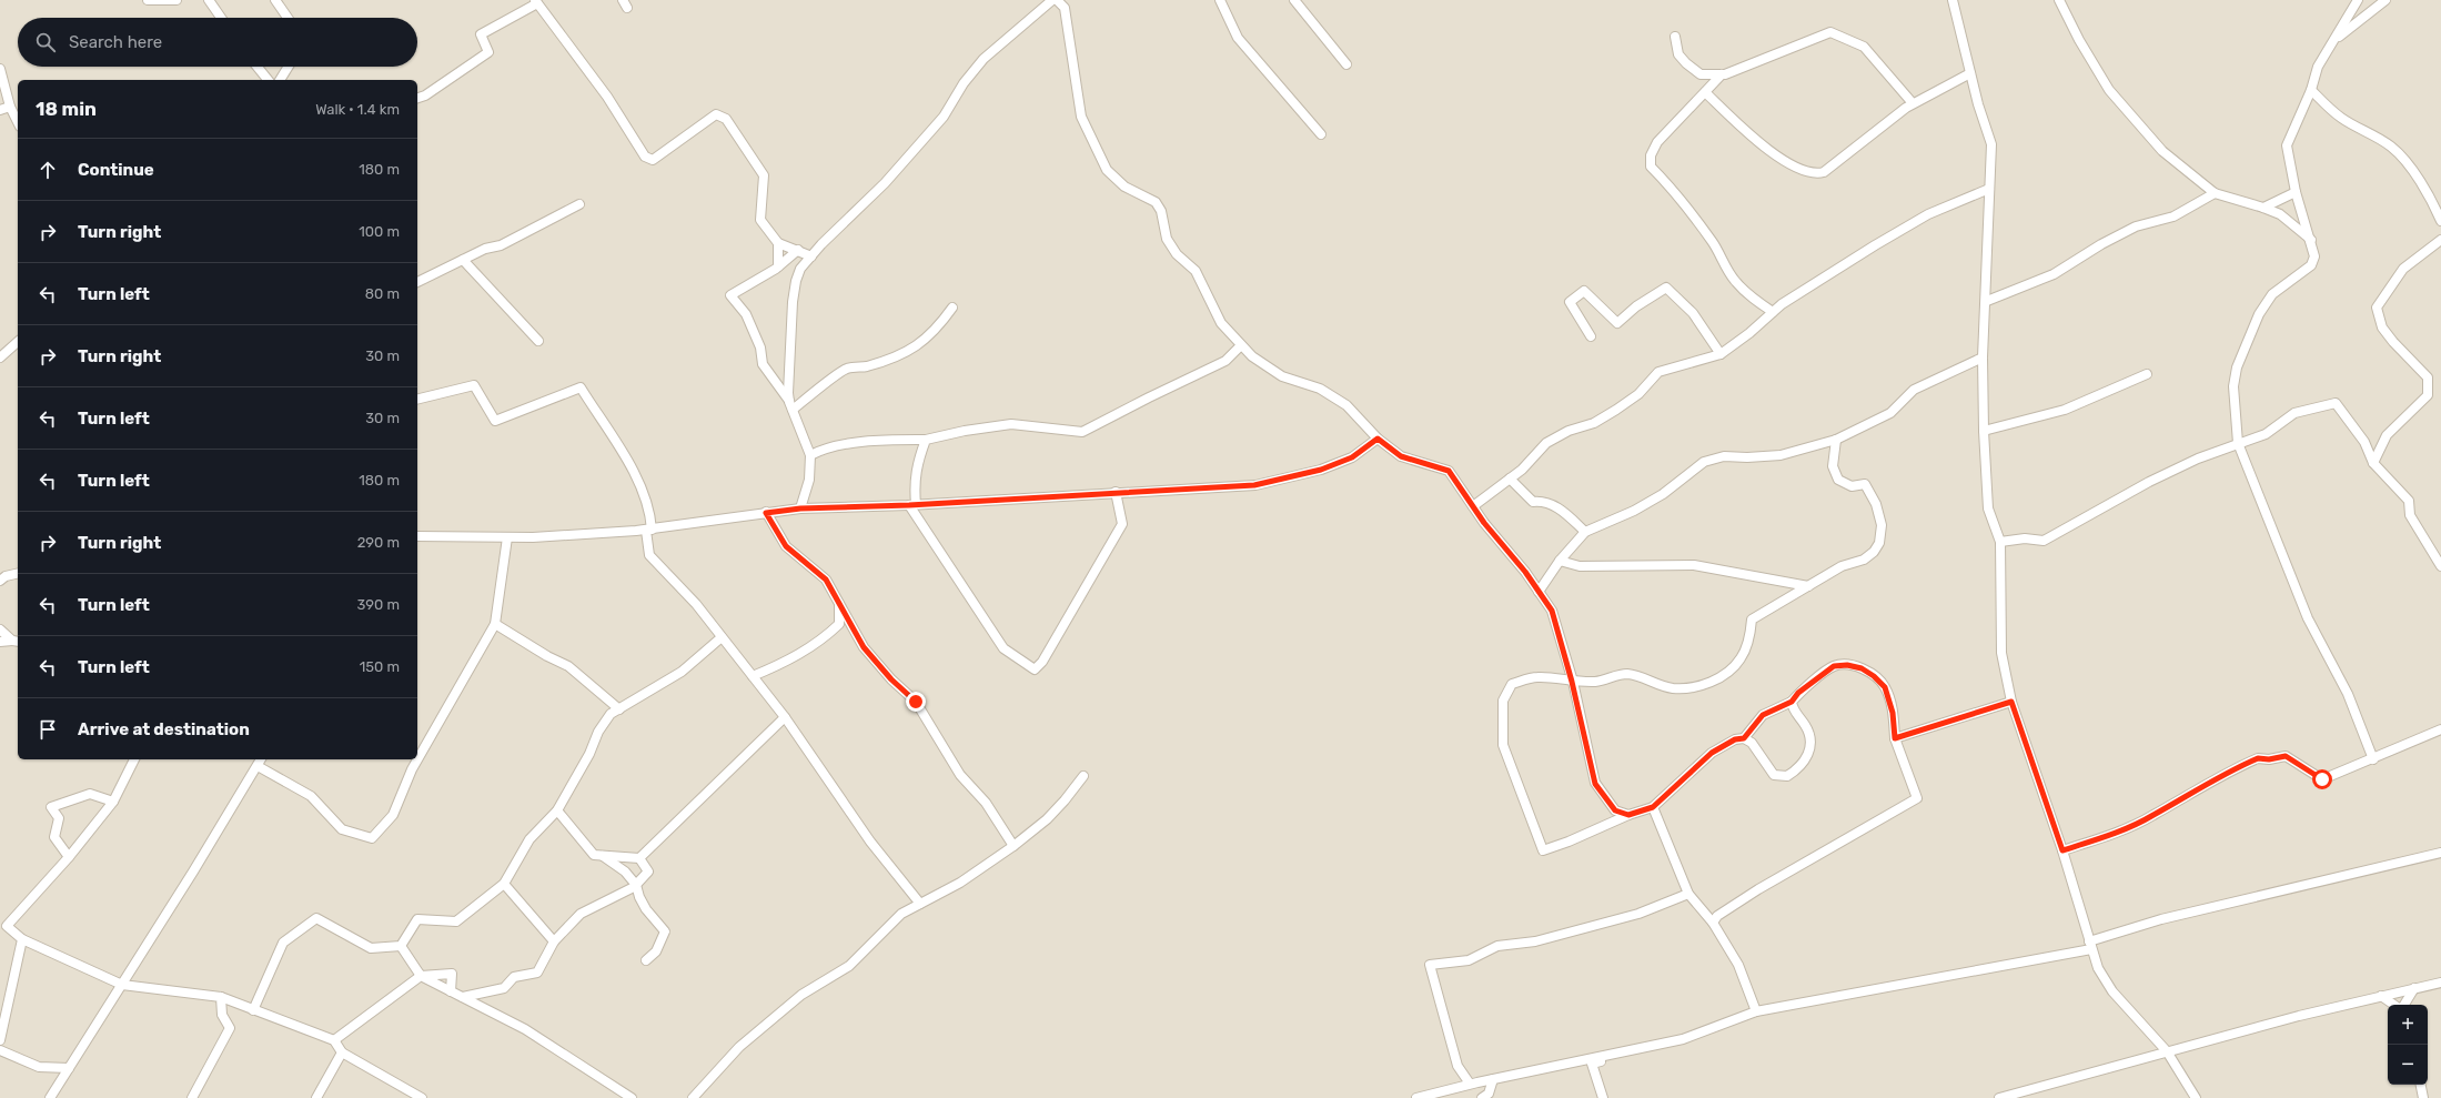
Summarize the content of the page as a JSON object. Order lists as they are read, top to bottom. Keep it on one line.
{"page":{"search":"Search here","heading":["18 min","Walk · 1.4 km"],"list":[["Continue","180 m"],["Turn right","100 m"],["Turn left","80 m"],["Turn right","30 m"],["Turn left","30 m"],["Turn left","180 m"],["Turn right","290 m"],["Turn left","390 m"],["Turn left","150 m"],"Arrive at destination"],"map_buttons":["+","−"]}}
